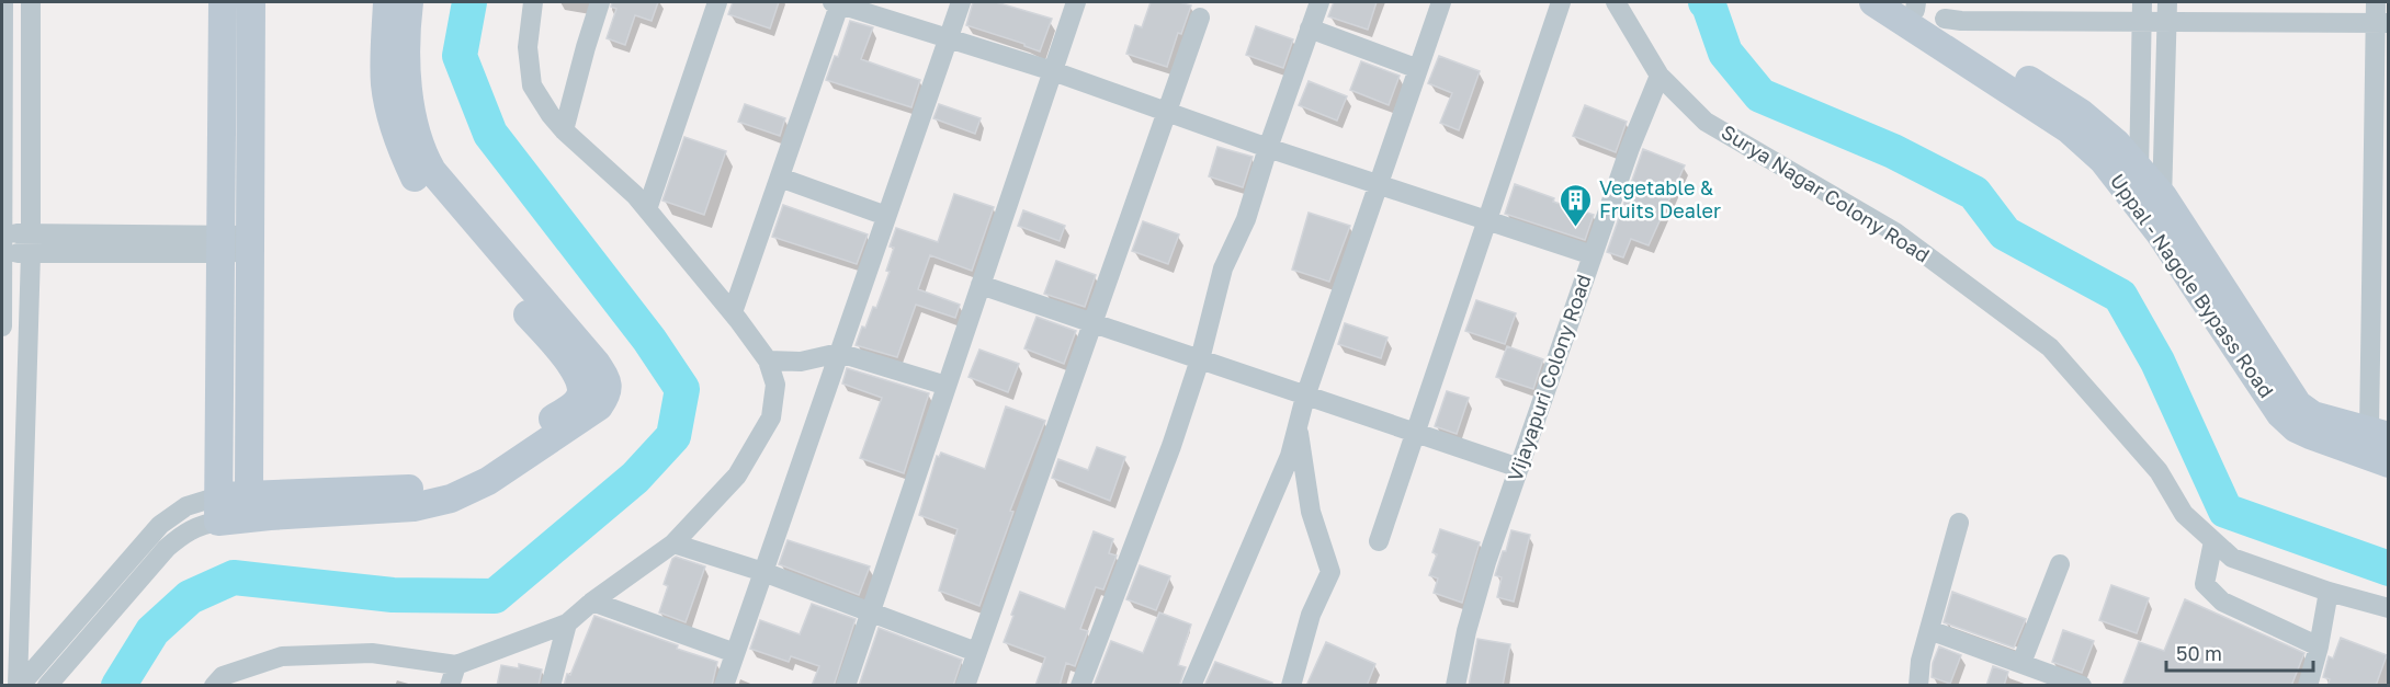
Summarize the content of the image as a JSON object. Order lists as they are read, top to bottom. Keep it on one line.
{"streets":{"street":["Surya Nagar Colony Road","Uppal - Nagole Bypass Road","Vijayapuri Colony Road"]},"crossings":[["Surya Nagar Colony Road","Vijayapuri Colony Road"]],"places":{"building":["Vegetable & Fruits Dealer"]},"scale_bar":"50 m"}
